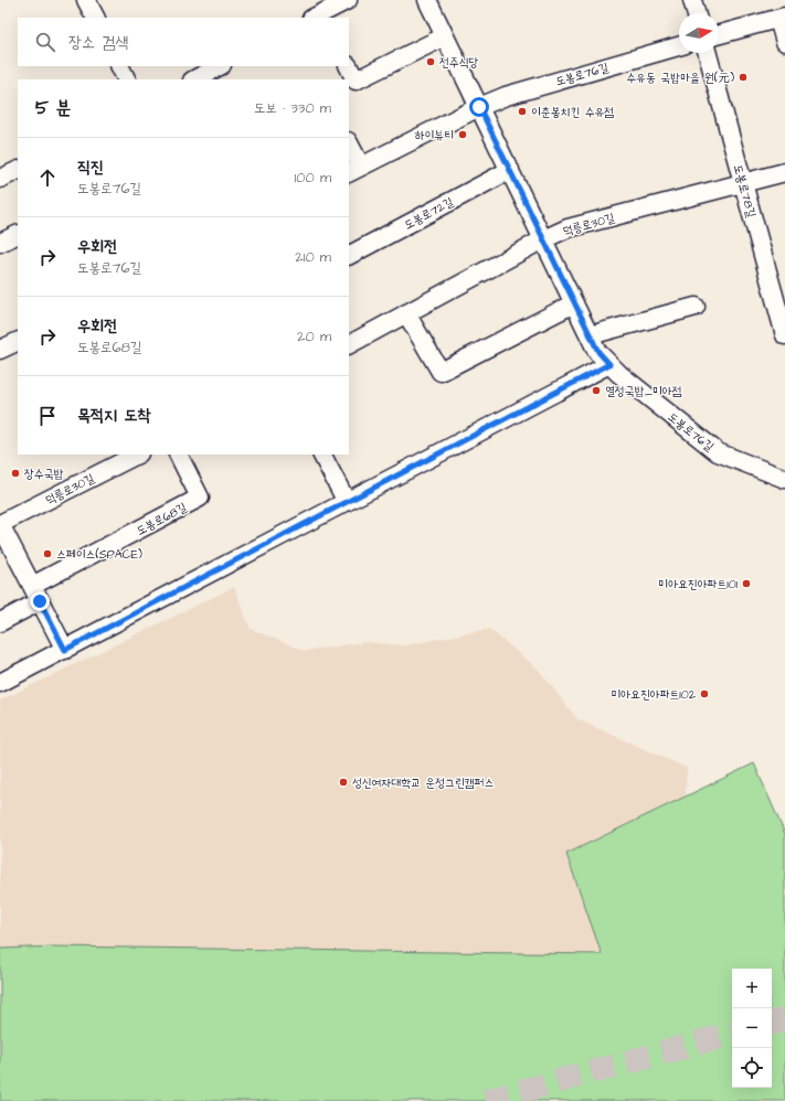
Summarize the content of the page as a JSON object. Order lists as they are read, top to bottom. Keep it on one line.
{"streets":{"street":["도봉로76길","도봉로78길","도봉로72길","덕릉로30길","도봉로68길"]},"crossings":[["도봉로76길","도봉로72길"],["도봉로76길","덕릉로30길"],["도봉로78길","덕릉로30길"]],"places":["전주식당","수유동 국밥마을 원(元)","이춘봉치킨 수유점","하이뷰티","열정국밥_미아점","장수국밥","스페이스(SPACE)","미아요진아파트101","미아요진아파트102","성신여자대학교 운정그린캠퍼스"],"north":"right","page":{"search":"장소 검색","heading":["5 분","도보 · 330 m"],"list":[["직진","도봉로76길","100 m"],["우회전","도봉로76길","210 m"],["우회전","도봉로68길","20 m"],"목적지 도착"],"map_buttons":["+","−"]}}
